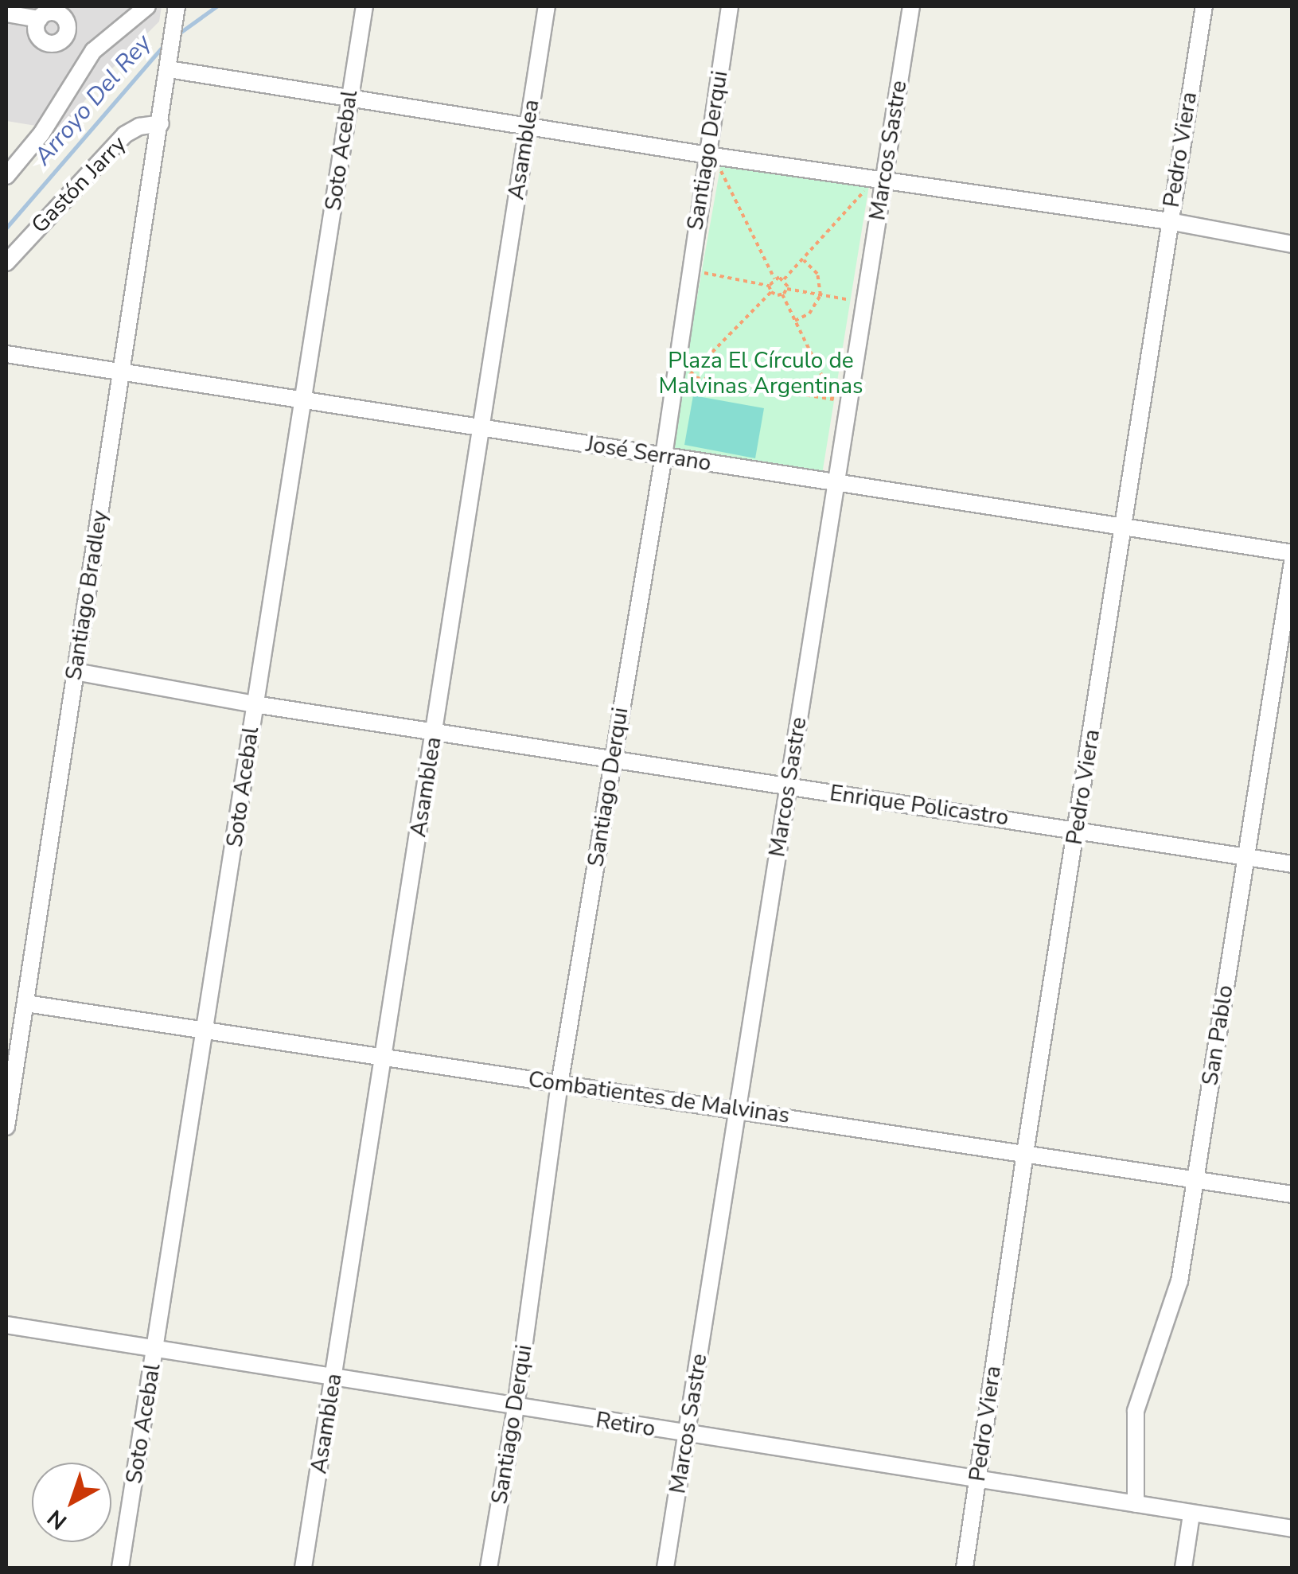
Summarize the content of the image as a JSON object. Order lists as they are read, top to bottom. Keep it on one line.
{"streets":{"street":["Asamblea","Pedro Viera","Soto Acebal","Santiago Derqui","Marcos Sastre","Gastón Jarry","José Serrano","Santiago Bradley","Enrique Policastro","San Pablo","Combatientes de Malvinas","Retiro"]},"crossings":[["Asamblea","José Serrano"],["Asamblea","Enrique Policastro"],["Asamblea","Combatientes de Malvinas"],["Asamblea","Retiro"],["Pedro Viera","José Serrano"],["Pedro Viera","Enrique Policastro"],["Pedro Viera","Combatientes de Malvinas"],["Pedro Viera","Retiro"],["Soto Acebal","José Serrano"],["Soto Acebal","Enrique Policastro"],["Soto Acebal","Combatientes de Malvinas"],["Soto Acebal","Retiro"],["Santiago Derqui","José Serrano"],["Santiago Derqui","Enrique Policastro"],["Santiago Derqui","Combatientes de Malvinas"],["Santiago Derqui","Retiro"],["Marcos Sastre","José Serrano"],["Marcos Sastre","Enrique Policastro"],["Marcos Sastre","Combatientes de Malvinas"],["Marcos Sastre","Retiro"],["Gastón Jarry","Santiago Bradley"],["José Serrano","Santiago Bradley"],["Santiago Bradley","Enrique Policastro"],["Santiago Bradley","Combatientes de Malvinas"],["Enrique Policastro","San Pablo"],["San Pablo","Combatientes de Malvinas"],["San Pablo","Retiro"]],"water":["Arroyo Del Rey"],"parks":["Plaza El Círculo de Malvinas Argentinas"],"north":"bottom left"}
